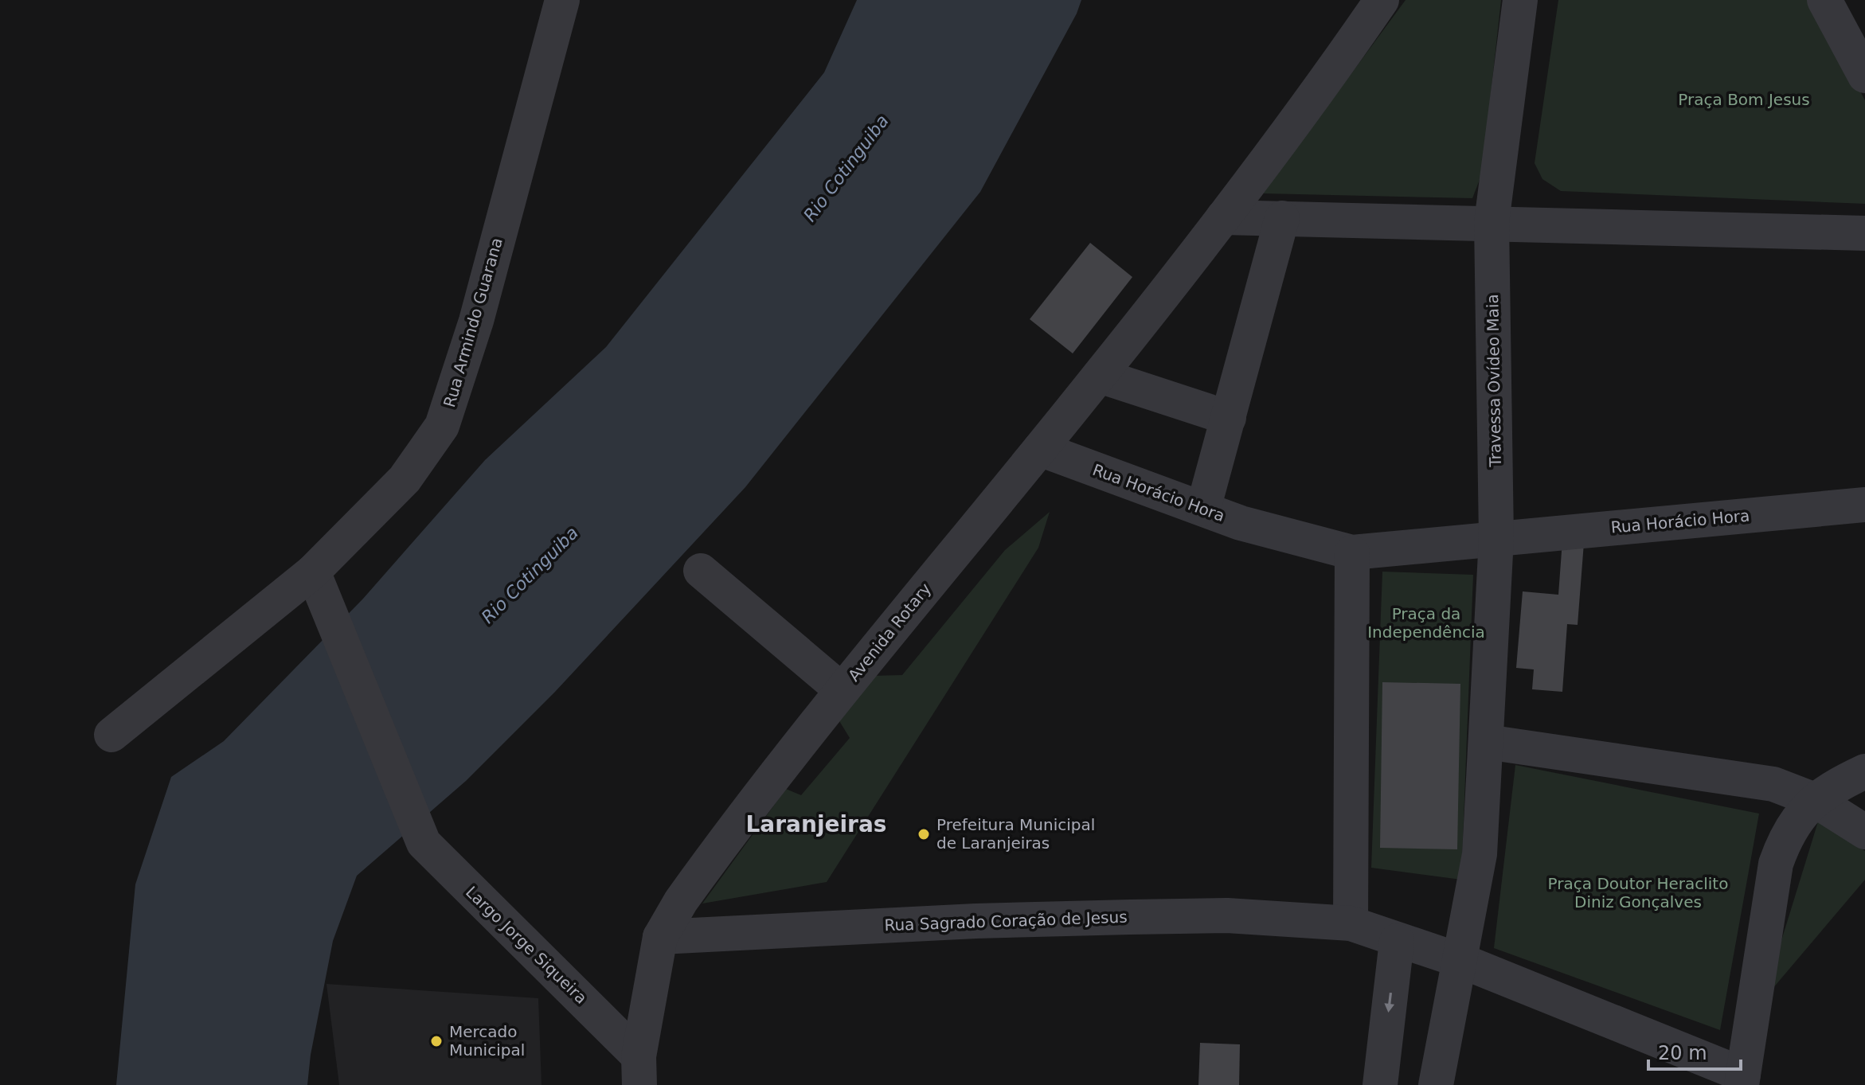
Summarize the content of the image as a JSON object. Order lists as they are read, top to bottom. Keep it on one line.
{"streets":{"street":["Rua Armindo Guarana","Travessa Ovídeo Maia","Rua Horácio Hora","Avenida Rotary","Rua Sagrado Coração de Jesus","Largo Jorge Siqueira"]},"crossings":[["Rua Armindo Guarana","Largo Jorge Siqueira"],["Travessa Ovídeo Maia","Rua Horácio Hora"],["Rua Horácio Hora","Avenida Rotary"],["Avenida Rotary","Rua Sagrado Coração de Jesus"],["Avenida Rotary","Largo Jorge Siqueira"]],"districts":["Laranjeiras"],"water":["Rio Cotinguiba"],"parks":["Praça Bom Jesus","Praça da Independência","Praça Doutor Heraclito Diniz Gonçalves"],"places":["Prefeitura Municipal de Laranjeiras","Mercado Municipal"],"scale_bar":"20 m"}
